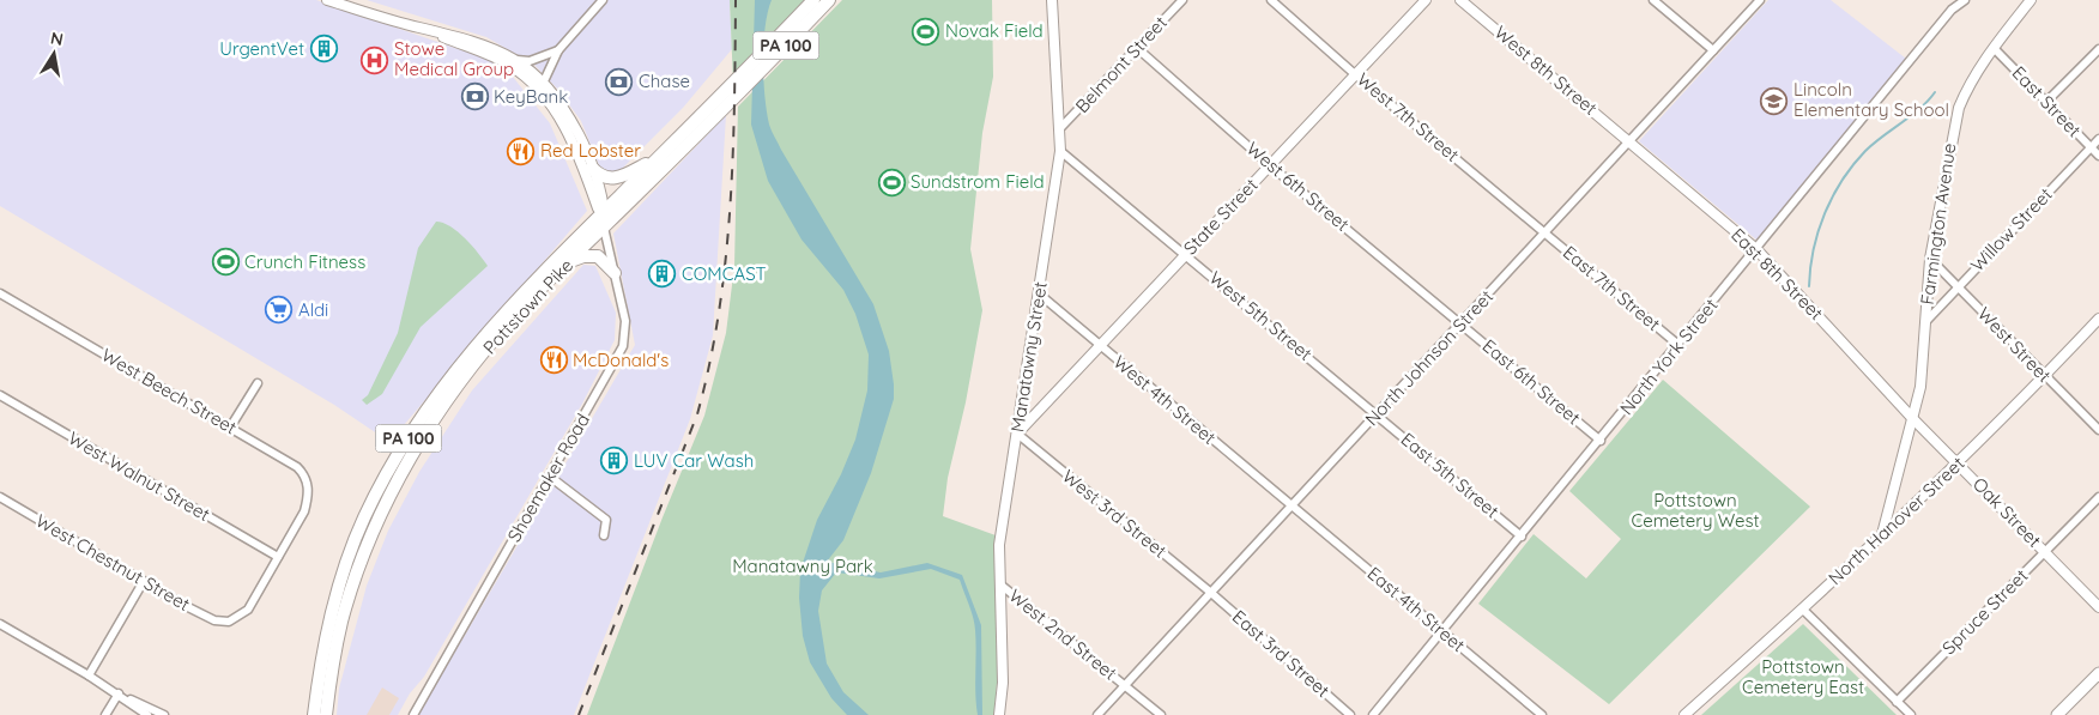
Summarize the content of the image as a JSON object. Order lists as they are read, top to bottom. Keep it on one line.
{"streets":{"highway":["PA 100","Pottstown Pike"],"street":["Belmont Street","West 8th Street","East Street","West 7th Street","West 6th Street","State Street","Farmington Avenue","Willow Street","East 8th Street","East 7th Street","West 5th Street","West Street","Manatawny Street","North York Street","North Johnson Street","East 6th Street","West Beech Street","West 4th Street","East 5th Street","West Walnut Street","Shoemaker Road","Oak Street","West 3rd Street","North Hanover Street","West Chestnut Street","East 4th Street","Spruce Street","West 2nd Street","East 3rd Street"]},"crossings":[["Belmont Street","West 6th Street"],["Belmont Street","Manatawny Street"],["West 8th Street","East 8th Street"],["West 8th Street","North Johnson Street"],["East Street","Farmington Avenue"],["East Street","Willow Street"],["West 7th Street","State Street"],["West 7th Street","East 7th Street"],["West 7th Street","North Johnson Street"],["West 6th Street","State Street"],["West 6th Street","North Johnson Street"],["West 6th Street","East 6th Street"],["State Street","West 5th Street"],["State Street","Manatawny Street"],["State Street","West 4th Street"],["State Street","West 3rd Street"],["Farmington Avenue","Willow Street"],["Farmington Avenue","East 8th Street"],["Farmington Avenue","West Street"],["Farmington Avenue","Oak Street"],["Farmington Avenue","North Hanover Street"],["Willow Street","West Street"],["East 8th Street","North York Street"],["East 8th Street","North Johnson Street"],["East 8th Street","Oak Street"],["East 7th Street","North York Street"],["East 7th Street","North Johnson Street"],["Pottstown Pike","Shoemaker Road"],["West 5th Street","Manatawny Street"],["West 5th Street","North Johnson Street"],["West 5th Street","East 5th Street"],["West Street","North Hanover Street"],["Manatawny Street","West 4th Street"],["Manatawny Street","West 3rd Street"],["Manatawny Street","West 2nd Street"],["North York Street","East 6th Street"],["North York Street","East 5th Street"],["North York Street","East 4th Street"],["North Johnson Street","East 6th Street"],["North Johnson Street","West 4th Street"],["North Johnson Street","East 5th Street"],["North Johnson Street","West 3rd Street"],["North Johnson Street","East 4th Street"],["North Johnson Street","West 2nd Street"],["North Johnson Street","East 3rd Street"],["West Beech Street","West Walnut Street"],["West Beech Street","West Chestnut Street"],["West 4th Street","East 4th Street"],["West Walnut Street","West Chestnut Street"],["Oak Street","North Hanover Street"],["Oak Street","Spruce Street"],["West 3rd Street","East 3rd Street"]],"parks":["Pottstown Cemetery West","Manatawny Park","Pottstown Cemetery East"],"places":{"sports":["Novak Field","Sundstrom Field","Crunch Fitness"],"building":["UrgentVet","COMCAST","LUV Car Wash"],"hospital":["Stowe Medical Group"],"bank":["Chase","KeyBank"],"school or university":["Lincoln Elementary School"],"restaurant":["Red Lobster","McDonald's"],"supermarket":["Aldi"]},"north":"top"}
